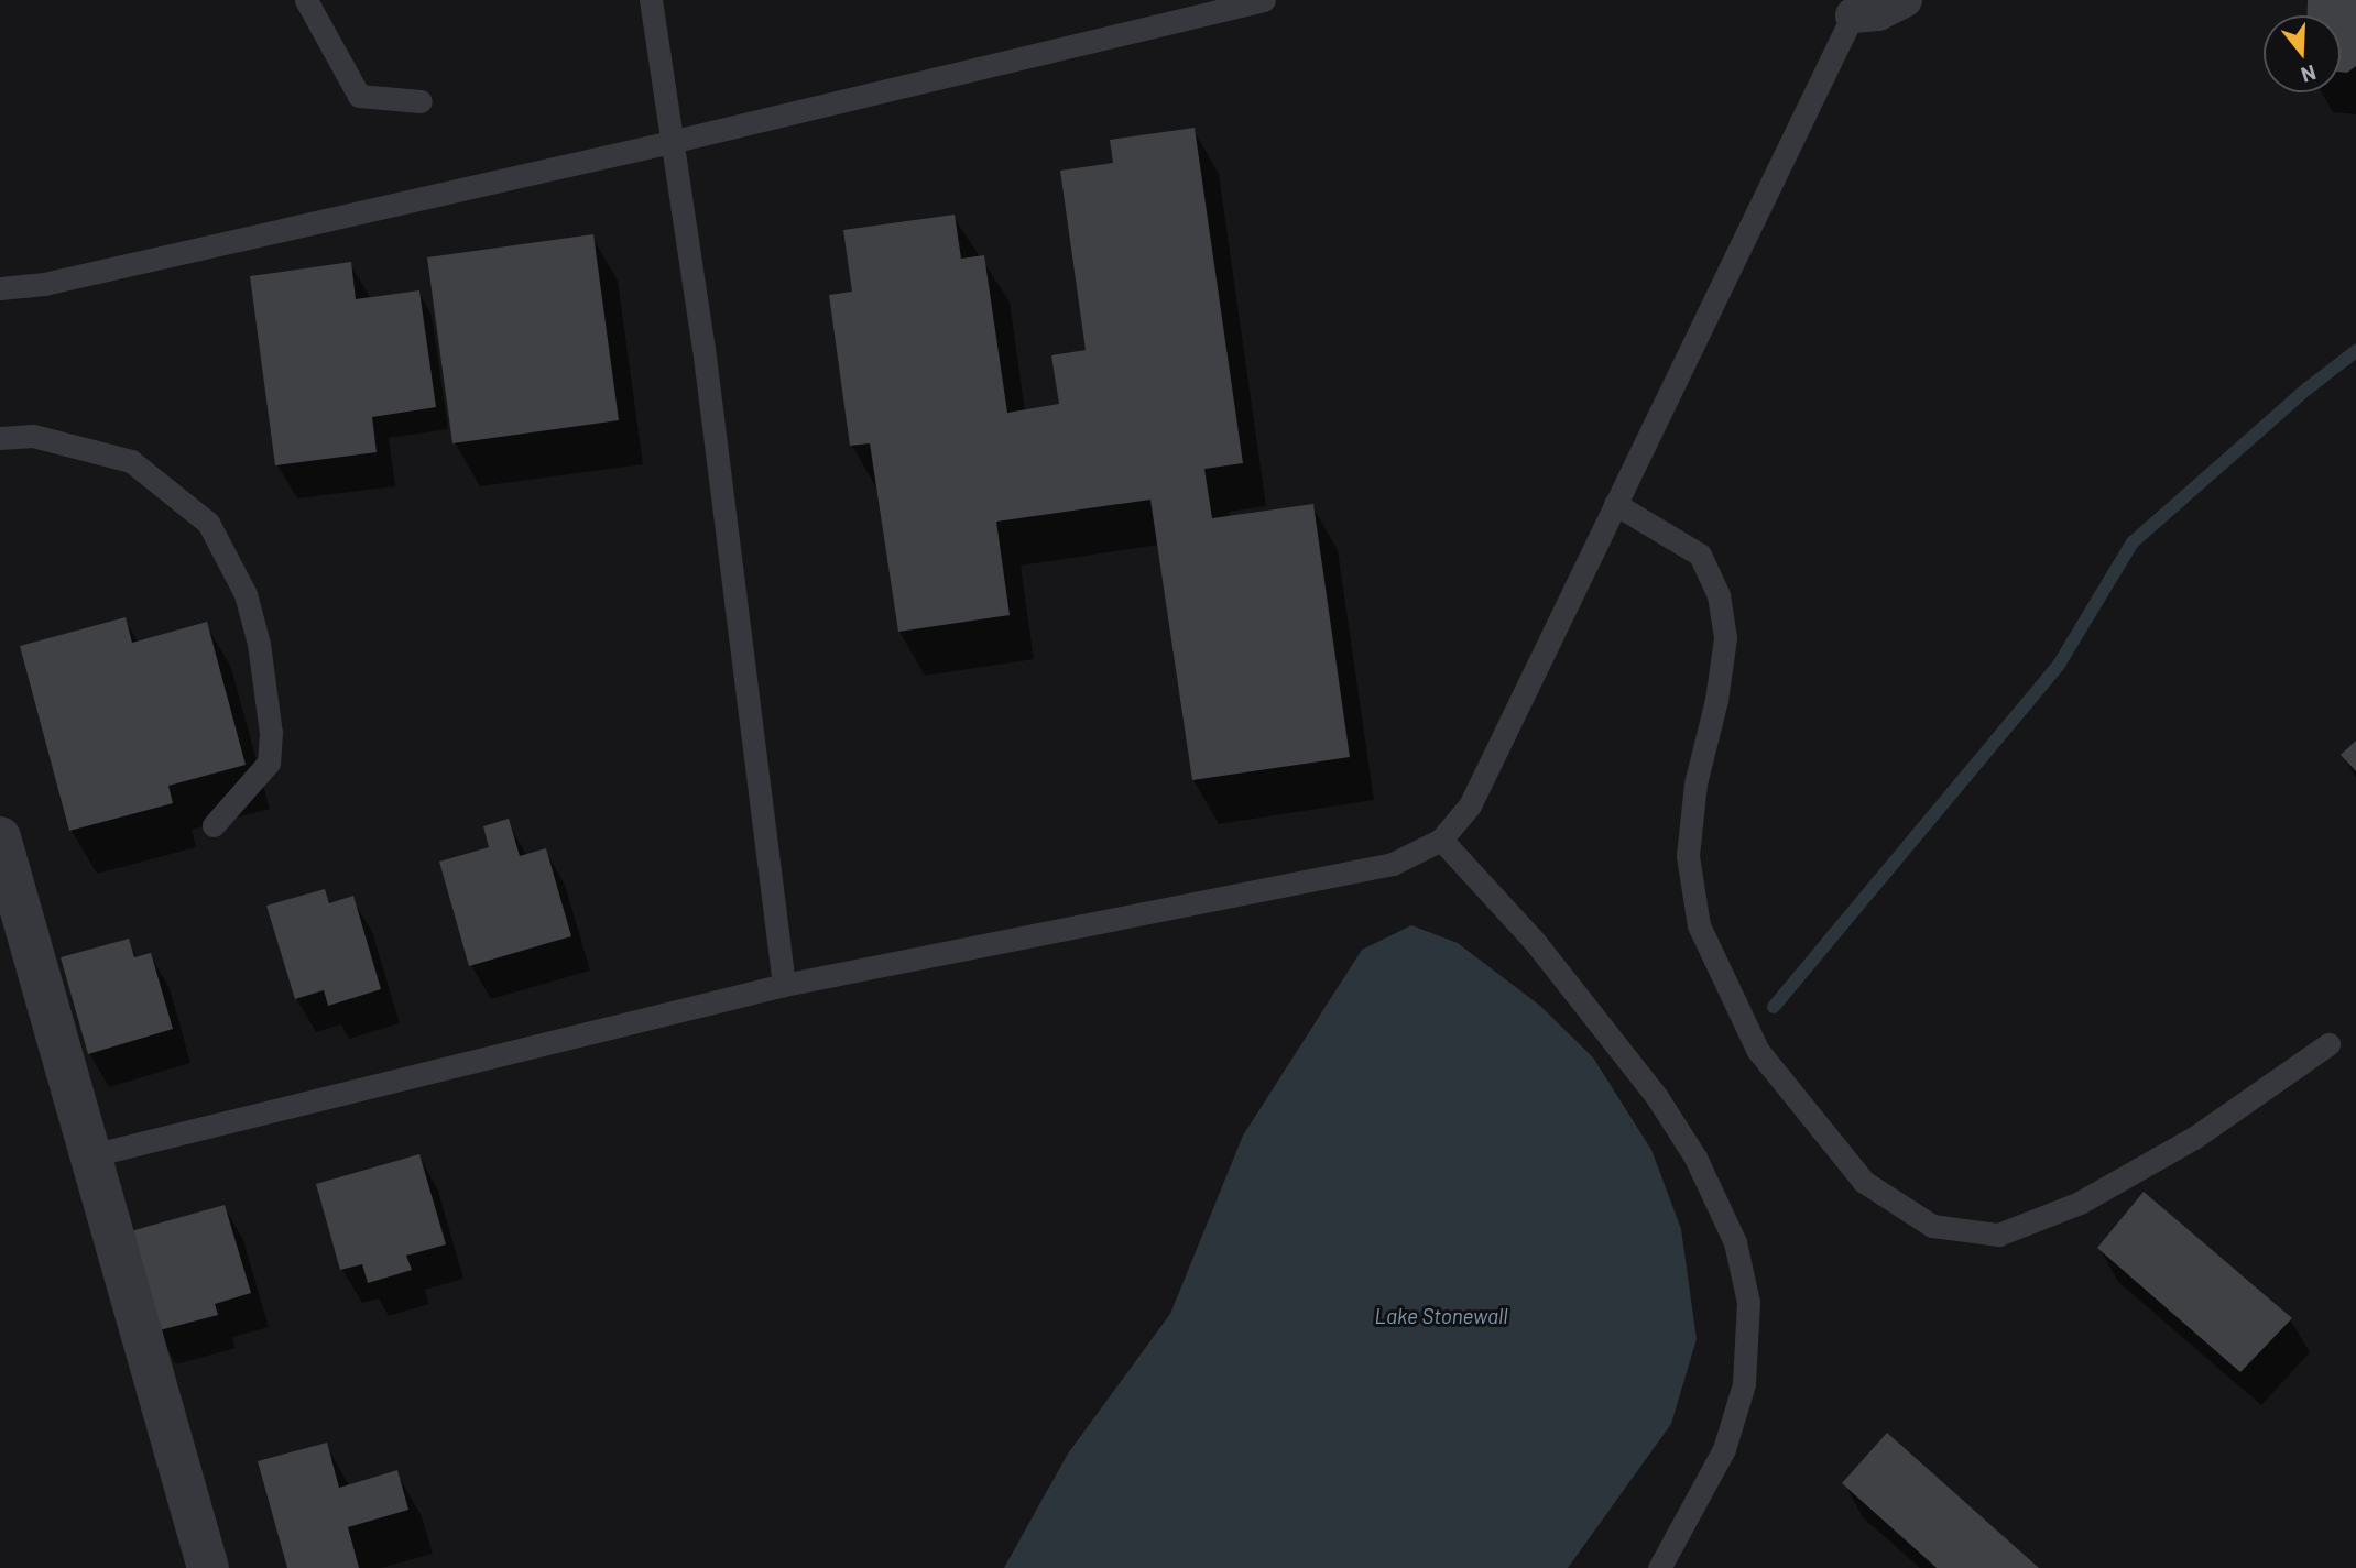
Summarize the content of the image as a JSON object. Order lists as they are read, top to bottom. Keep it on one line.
{"water":["Lake Stonewall"],"north":"bottom"}
